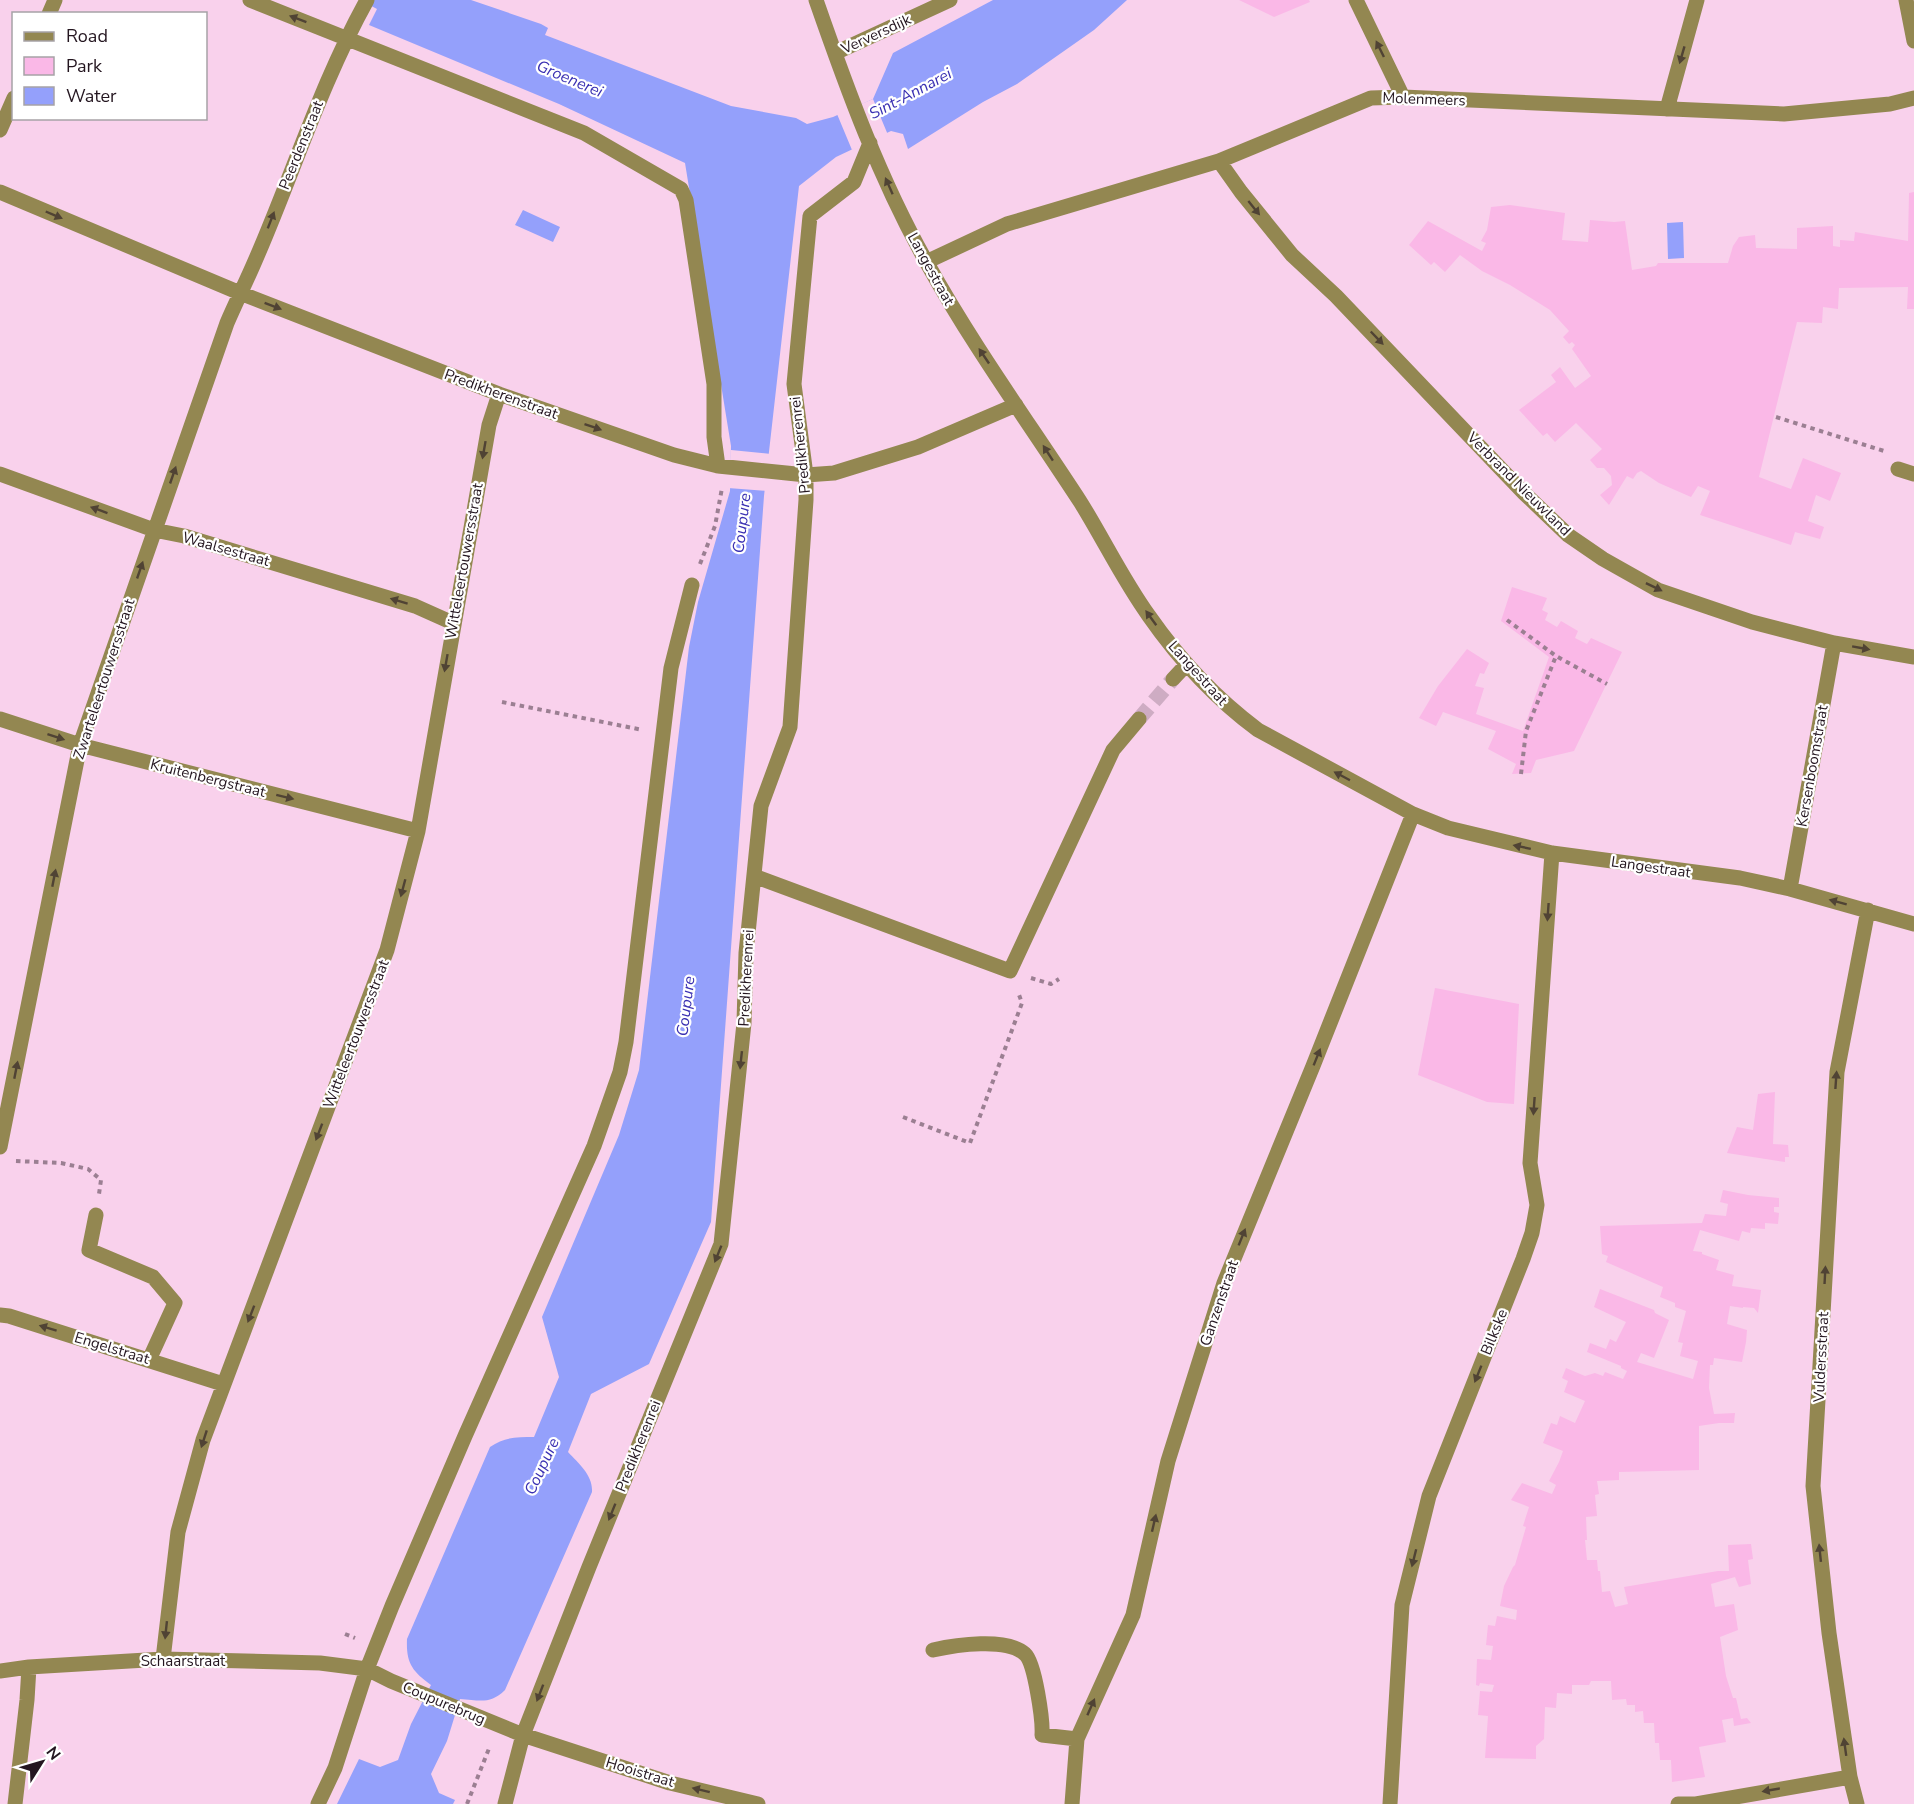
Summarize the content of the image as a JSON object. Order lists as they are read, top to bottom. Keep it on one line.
{"streets":{"street":["Verversdijk","Molenmeers","Peerdenstraat","Langestraat","Predikherenstraat","Predikherenrei","Verbrand Nieuwland","Waalsestraat","Witteleertouwersstraat","Zwarteleertouwersstraat","Kersenboomstraat","Kruitenbergstraat","Ganzenstraat","Bilkske","Engelstraat","Vuldersstraat","Schaarstraat","Coupurebrug","Hooistraat"]},"crossings":[["Verversdijk","Langestraat"],["Molenmeers","Langestraat"],["Molenmeers","Verbrand Nieuwland"],["Peerdenstraat","Predikherenstraat"],["Peerdenstraat","Zwarteleertouwersstraat"],["Langestraat","Predikherenstraat"],["Langestraat","Predikherenrei"],["Langestraat","Kersenboomstraat"],["Langestraat","Ganzenstraat"],["Langestraat","Bilkske"],["Langestraat","Vuldersstraat"],["Predikherenstraat","Predikherenrei"],["Predikherenstraat","Witteleertouwersstraat"],["Predikherenstraat","Zwarteleertouwersstraat"],["Predikherenrei","Coupurebrug"],["Predikherenrei","Hooistraat"],["Verbrand Nieuwland","Kersenboomstraat"],["Waalsestraat","Witteleertouwersstraat"],["Waalsestraat","Zwarteleertouwersstraat"],["Witteleertouwersstraat","Kruitenbergstraat"],["Witteleertouwersstraat","Engelstraat"],["Witteleertouwersstraat","Schaarstraat"],["Zwarteleertouwersstraat","Kruitenbergstraat"],["Schaarstraat","Coupurebrug"],["Coupurebrug","Hooistraat"]],"one_way":["Peerdenstraat","Langestraat","Predikherenstraat","Verbrand Nieuwland","Waalsestraat","Witteleertouwersstraat","Zwarteleertouwersstraat","Kruitenbergstraat","Ganzenstraat","Bilkske","Engelstraat","Vuldersstraat","Hooistraat"],"water":["Groenerei","Sint-Annarei","Coupure"],"legend":["Road","Park","Water"],"north":"top right"}
